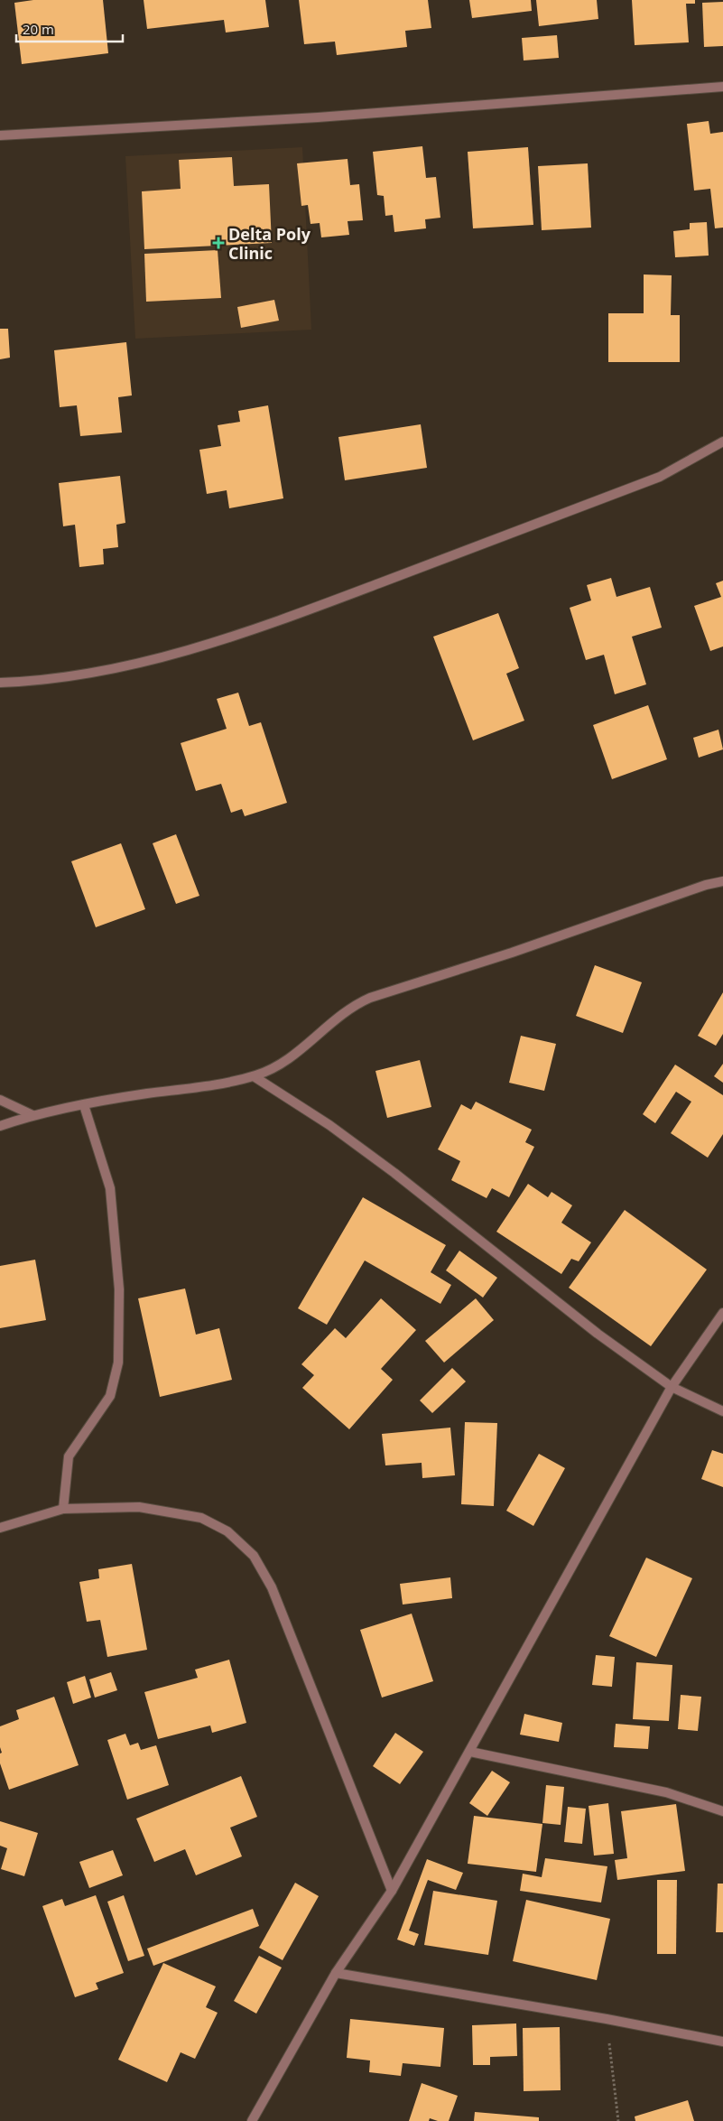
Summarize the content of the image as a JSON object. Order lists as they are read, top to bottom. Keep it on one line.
{"places":{"health":["Delta Poly Clinic"]},"scale_bar":"20 m"}
